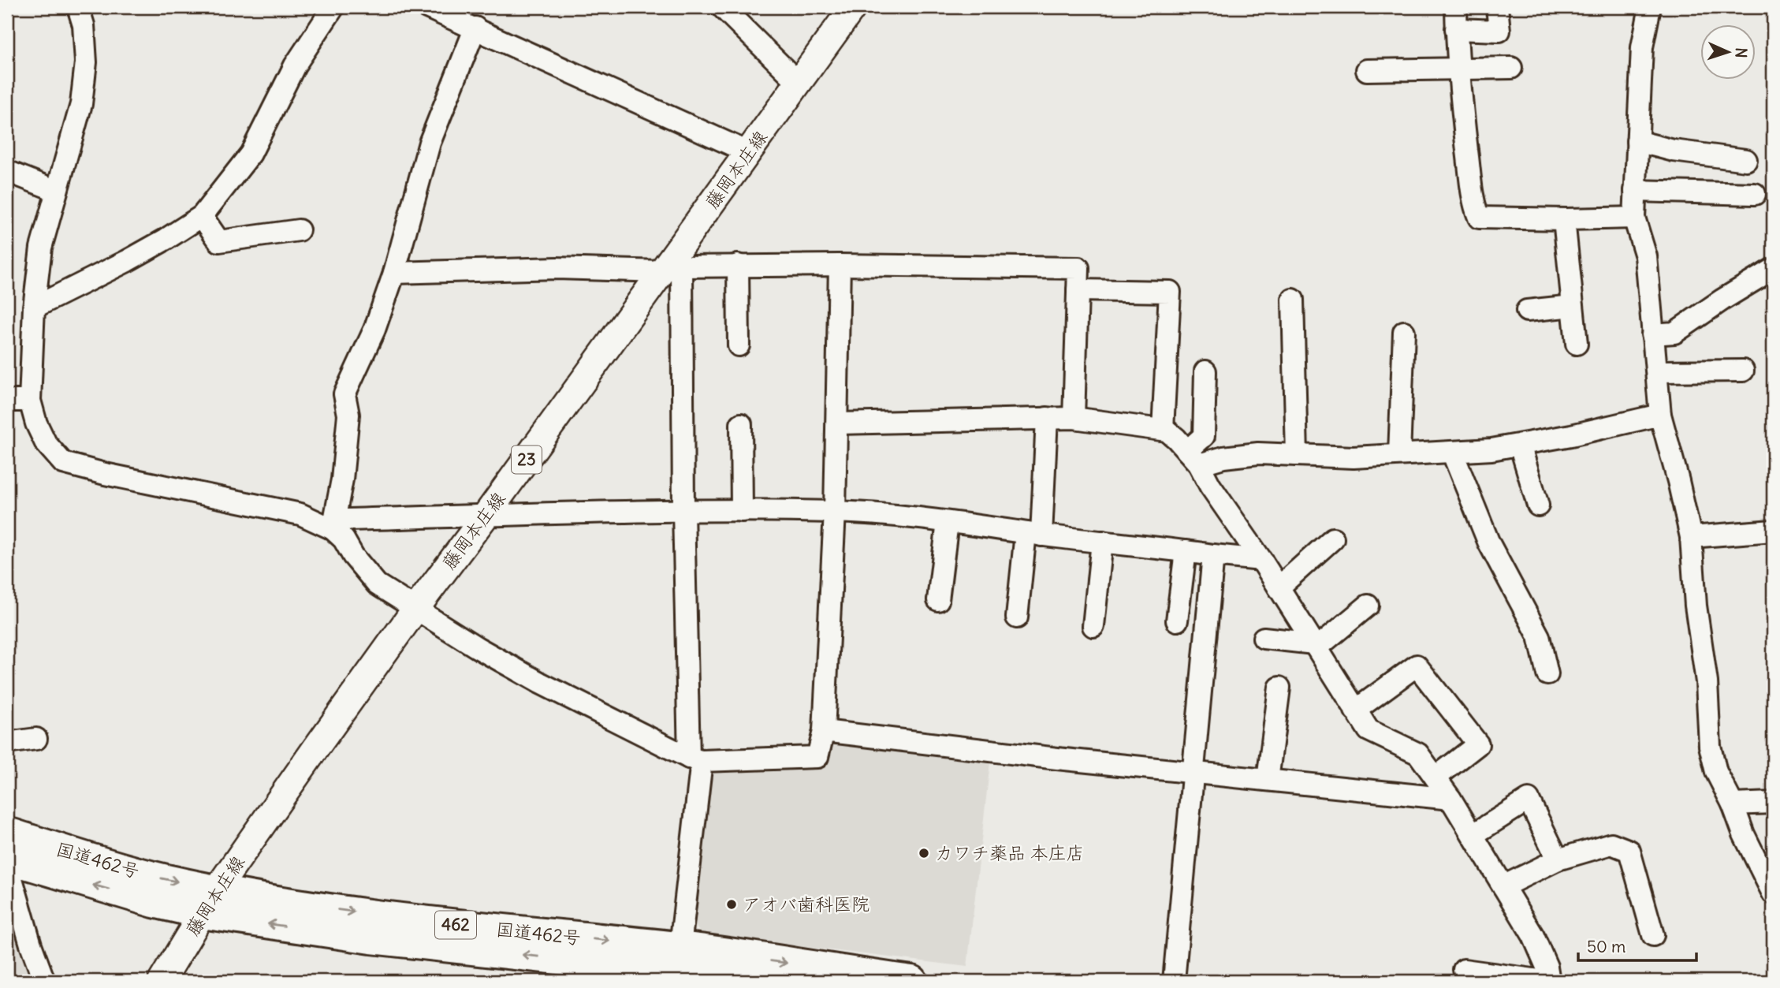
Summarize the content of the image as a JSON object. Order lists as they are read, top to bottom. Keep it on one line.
{"streets":{"highway":["国道462号","462"],"main road":["藤岡本庄線","23"]},"crossings":[["藤岡本庄線","国道462号"]],"places":["カワチ薬品 本庄店","アオバ歯科医院"],"scale_bar":"50 m","north":"right"}
